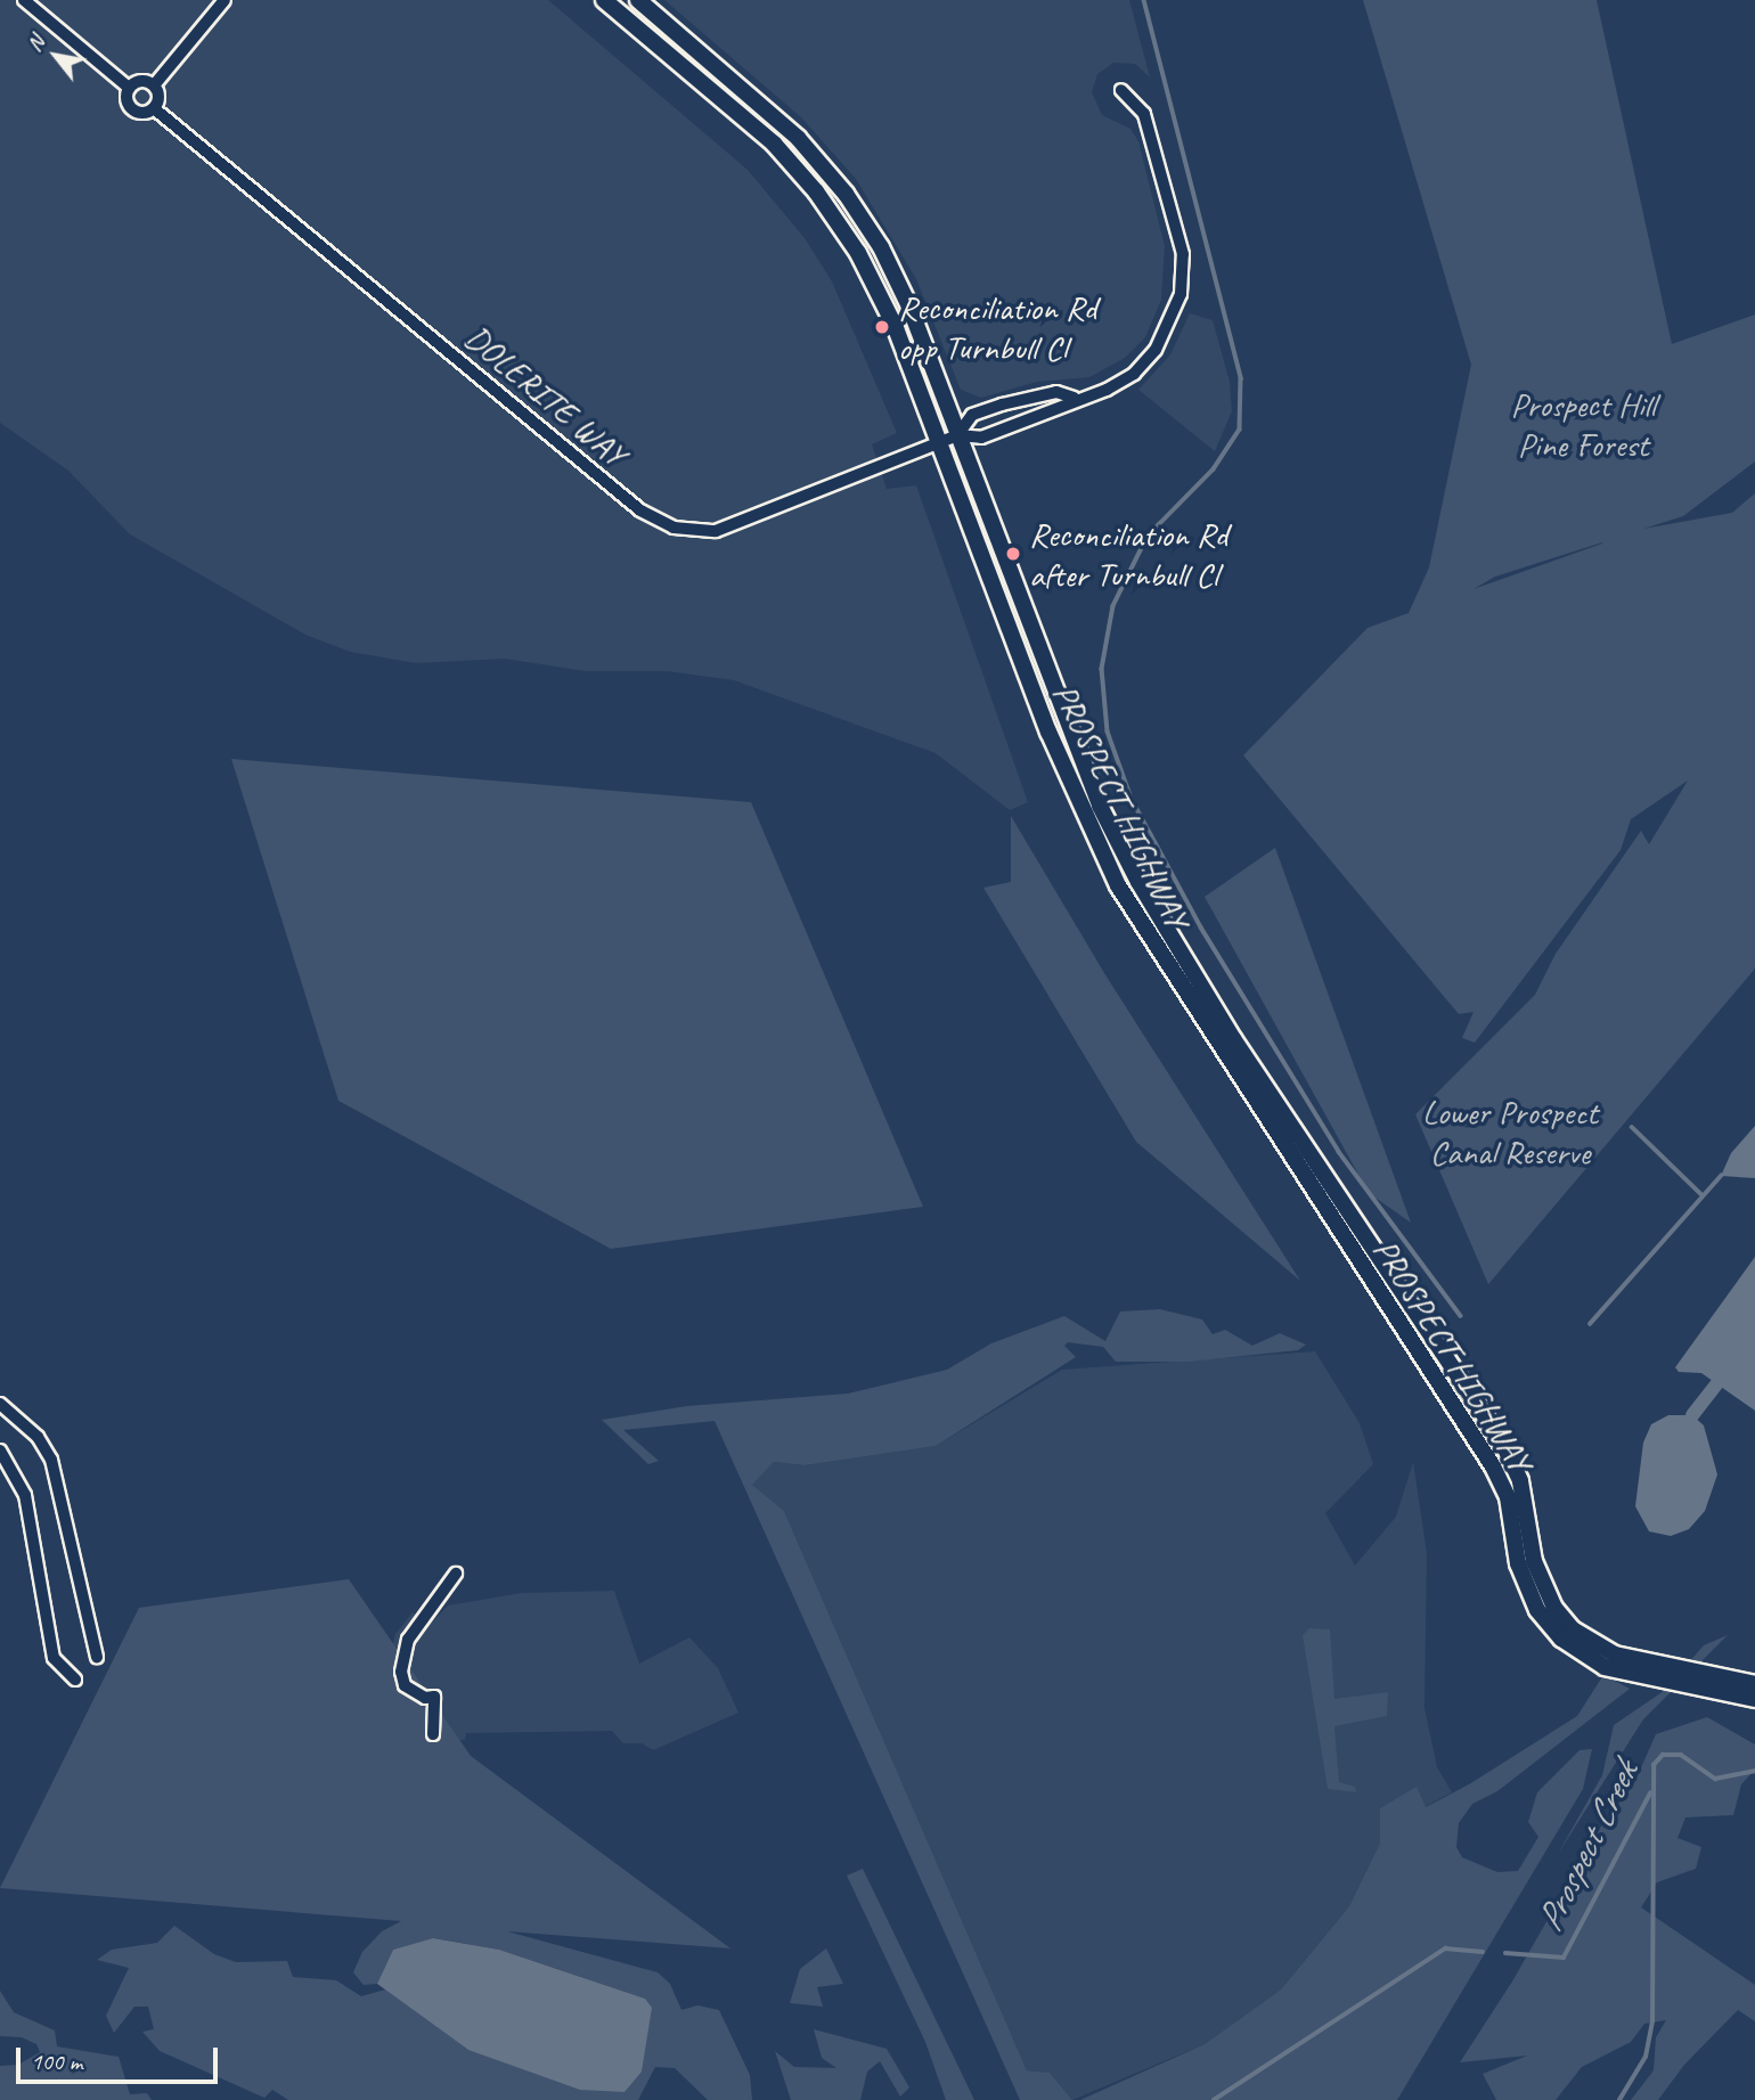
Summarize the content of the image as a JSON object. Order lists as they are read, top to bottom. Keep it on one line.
{"streets":{"main road":["PROSPECT HIGHWAY"],"street":["DOLERITE WAY"]},"crossings":[["DOLERITE WAY","PROSPECT HIGHWAY"]],"water":["Prospect Creek"],"parks":["Prospect Hill Pine Forest","Lower Prospect Canal Reserve"],"places":["Reconciliation Rd opp Turnbull Cl","Reconciliation Rd after Turnbull Cl"],"scale_bar":"100 m","north":"top left"}
